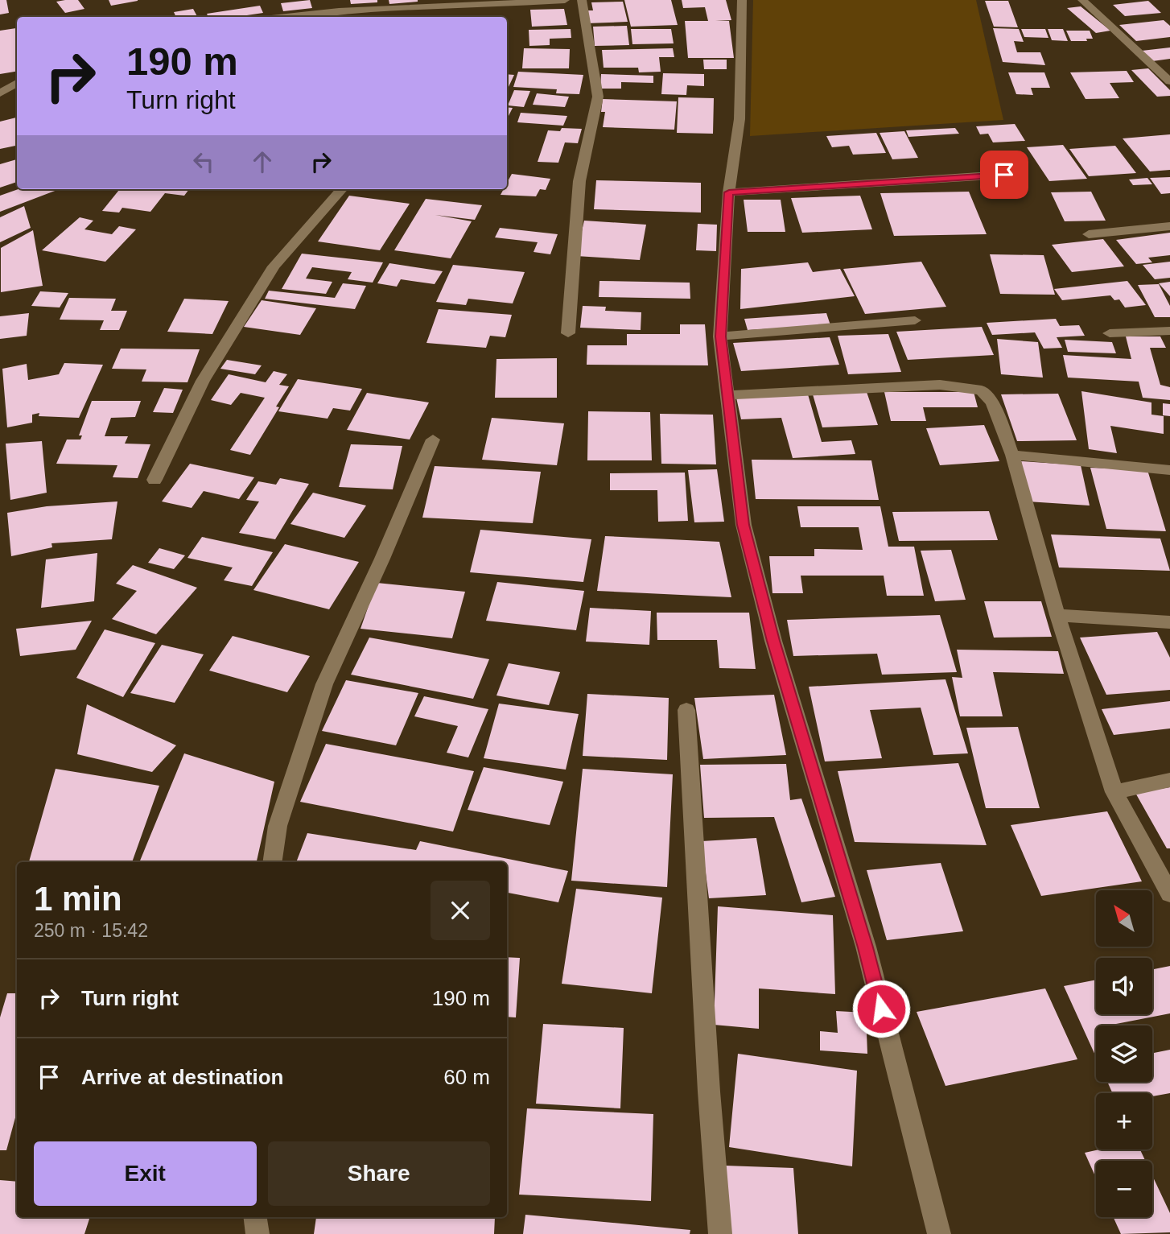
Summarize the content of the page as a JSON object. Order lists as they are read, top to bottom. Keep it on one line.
{"north":"top left","page":{"turn":["190 m","Turn right"],"heading":["1 min","250 m · 15:42"],"map_buttons":["+","−"],"list":[{"name":"Turn right","value":"190 m"},{"name":"Arrive at destination","value":"60 m"}],"buttons":["Exit","Share"]}}
